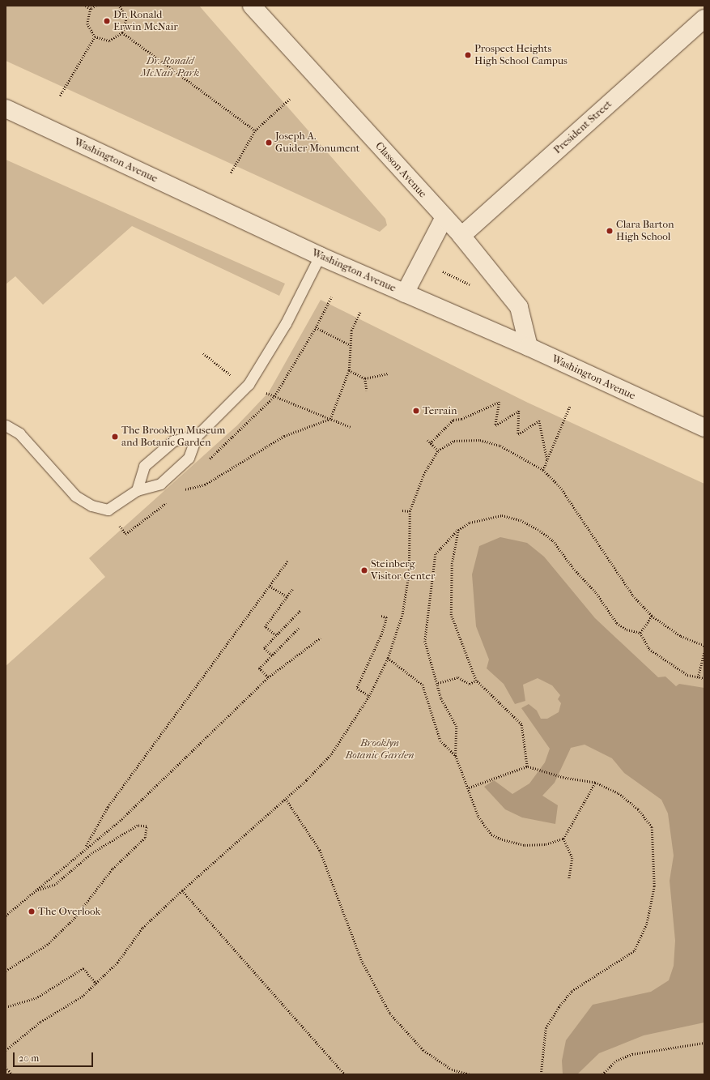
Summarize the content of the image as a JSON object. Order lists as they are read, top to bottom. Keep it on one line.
{"streets":{"street":["President Street","Washington Avenue","Classon Avenue"]},"crossings":[["President Street","Classon Avenue"],["Washington Avenue","Classon Avenue"]],"parks":["Dr. Ronald McNair Park","Brooklyn Botanic Garden"],"places":["Dr. Ronald Erwin McNair","Prospect Heights High School Campus","Joseph A. Guider Monument","Clara Barton High School","Terrain","The Brooklyn Museum and Botanic Garden","Steinberg Visitor Center","The Overlook"],"scale_bar":"20 m"}
